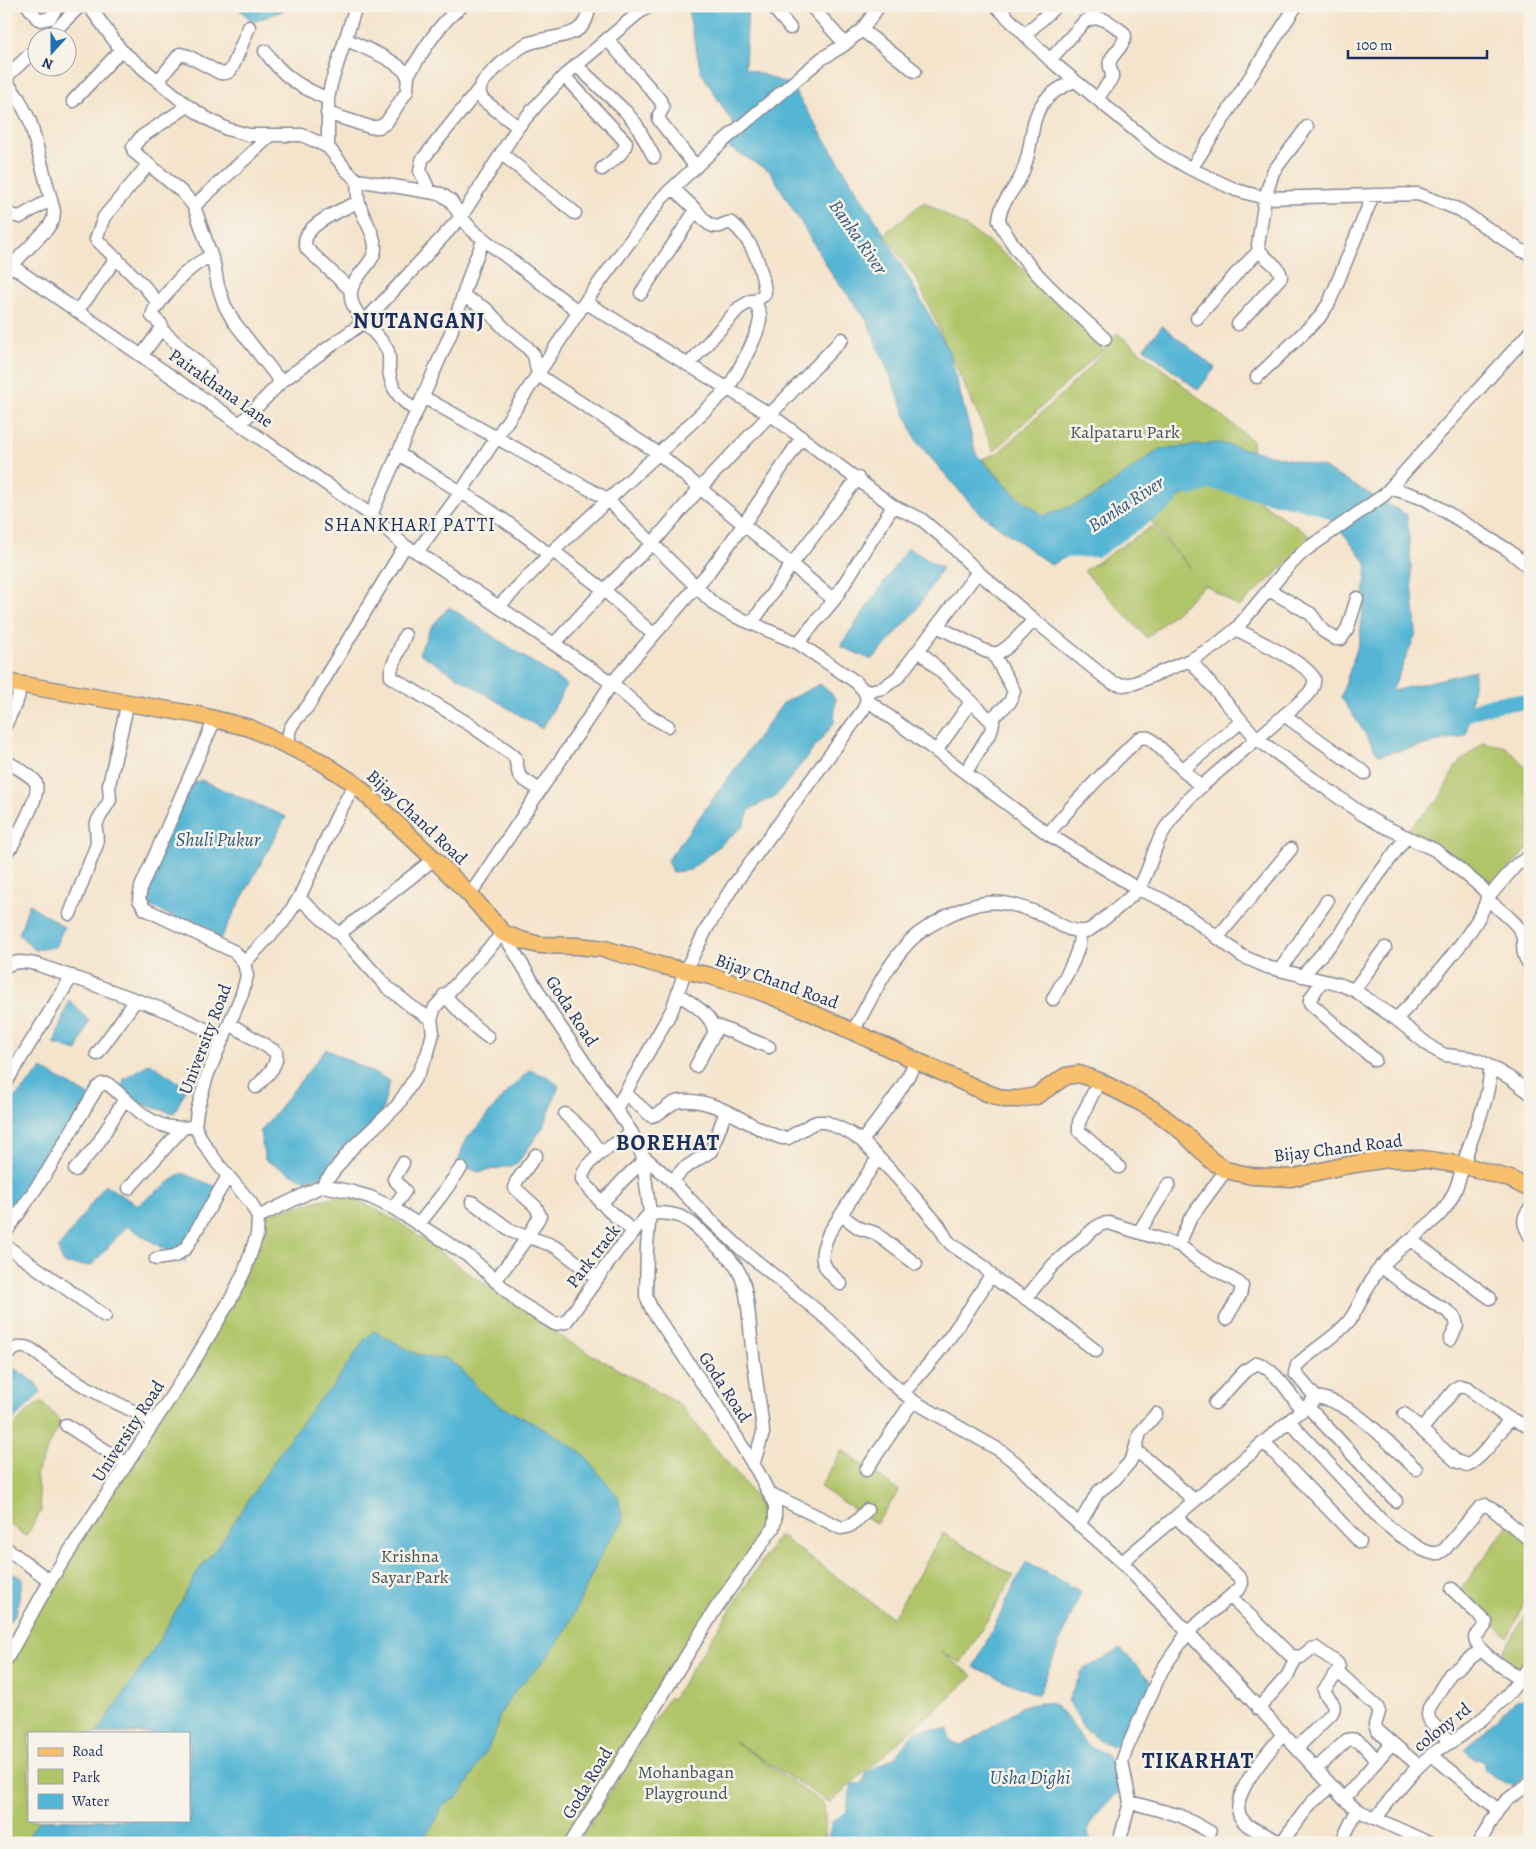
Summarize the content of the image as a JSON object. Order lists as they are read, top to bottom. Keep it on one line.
{"streets":{"main road":["Bijay Chand Road"],"street":["Pairakhana Lane","Goda Road","University Road","Park track","colony rd"]},"crossings":[["Bijay Chand Road","Goda Road"],["Goda Road","Park track"]],"districts":["NUTANGANJ","SHANKHARI PATTI","BOREHAT","TIKARHAT"],"water":["Banka River","Shuli Pukur","Usha Dighi"],"parks":["Kalpataru Park","Krishna Sayar Park","Mohanbagan Playground"],"legend":["Road","Park","Water"],"scale_bar":"100 m","north":"bottom"}
